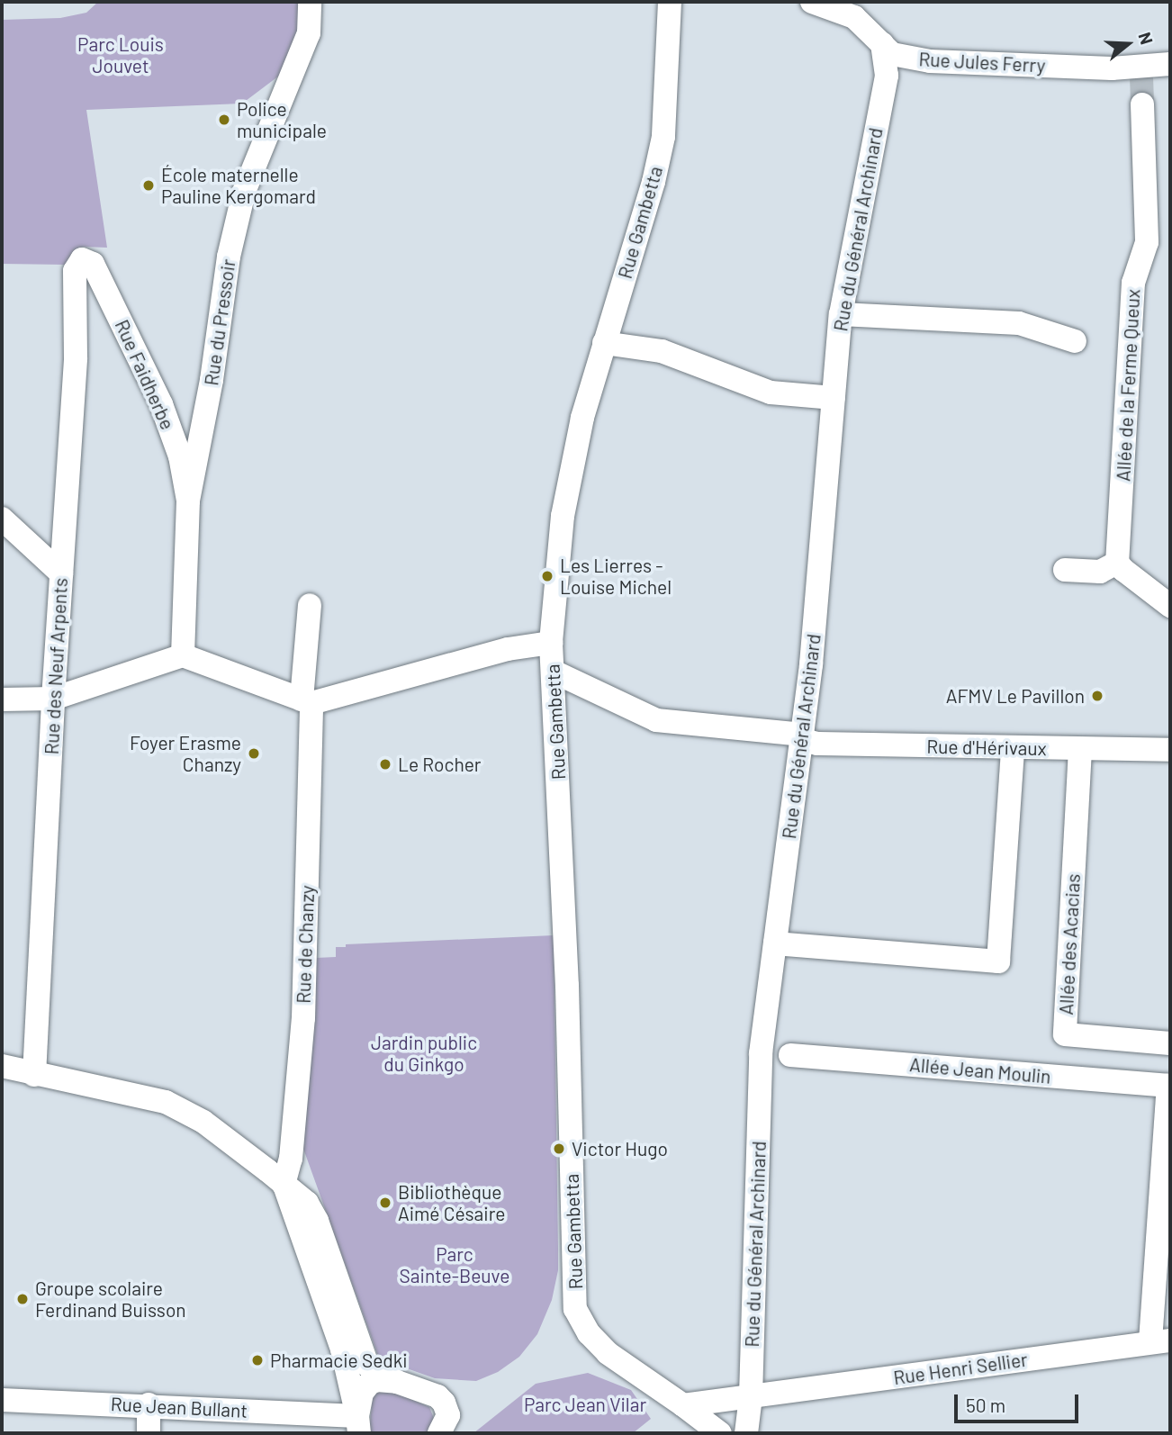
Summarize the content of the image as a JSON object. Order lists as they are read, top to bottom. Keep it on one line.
{"streets":{"street":["Rue Jules Ferry","Rue Gambetta","Rue du Général Archinard","Rue du Pressoir","Rue Faidherbe","Allée de la Ferme Queux","Rue des Neuf Arpents","Rue d'Hérivaux","Rue de Chanzy","Allée des Acacias","Allée Jean Moulin","Rue Henri Sellier","Rue Jean Bullant"]},"crossings":[["Rue Jules Ferry","Rue du Général Archinard"],["Rue Gambetta","Rue d'Hérivaux"],["Rue du Général Archinard","Rue d'Hérivaux"],["Rue du Général Archinard","Rue Henri Sellier"],["Rue du Pressoir","Rue Faidherbe"],["Rue Faidherbe","Rue des Neuf Arpents"],["Rue d'Hérivaux","Allée des Acacias"]],"parks":["Parc Louis Jouvet","Jardin public du Ginkgo","Parc Sainte-Beuve","Parc Jean Vilar"],"places":["Police municipale","École maternelle Pauline Kergomard","Les Lierres - Louise Michel","AFMV Le Pavillon","Foyer Erasme Chanzy","Le Rocher","Victor Hugo","Bibliothèque Aimé Césaire","Groupe scolaire Ferdinand Buisson","Pharmacie Sedki"],"scale_bar":"50 m","north":"right"}
